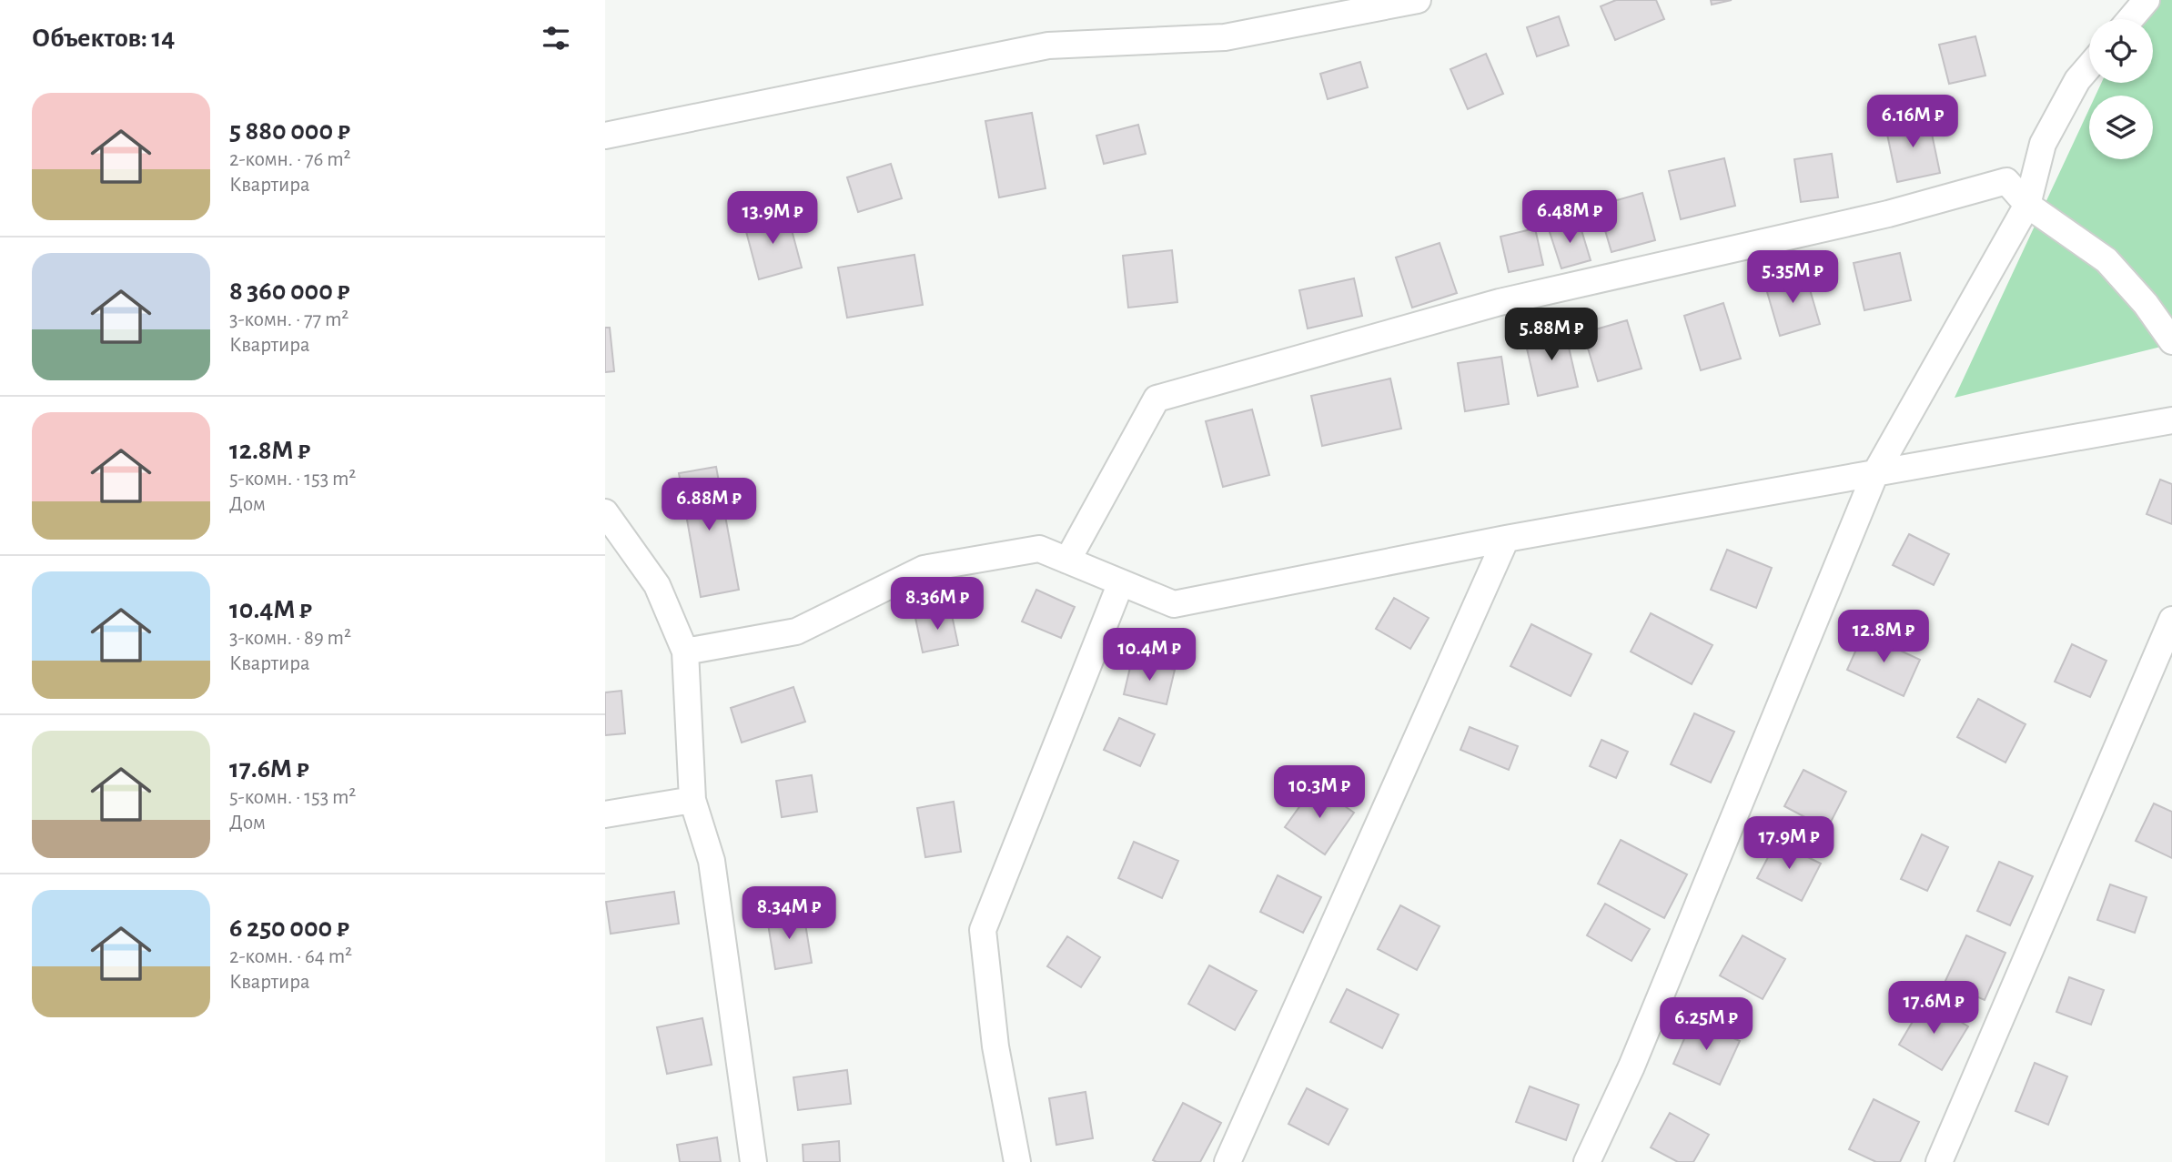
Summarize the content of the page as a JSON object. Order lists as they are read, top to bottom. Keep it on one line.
{"page":{"heading":"Объектов: 14","list":[{"name":"5 880 000 ₽","note":"2-комн. · 76 m² · Квартира"},{"name":"8 360 000 ₽","note":"3-комн. · 77 m² · Квартира"},{"name":"12.8M ₽","note":"5-комн. · 153 m² · Дом"},{"name":"10.4M ₽","note":"3-комн. · 89 m² · Квартира"},{"name":"17.6M ₽","note":"5-комн. · 153 m² · Дом"},{"name":"6 250 000 ₽","note":"2-комн. · 64 m² · Квартира"}],"price":["6.16M ₽","6.48M ₽","13.9M ₽","5.35M ₽","5.88M ₽","6.88M ₽","8.36M ₽","12.8M ₽","10.4M ₽","10.3M ₽","17.9M ₽","8.34M ₽","17.6M ₽","6.25M ₽"]}}
